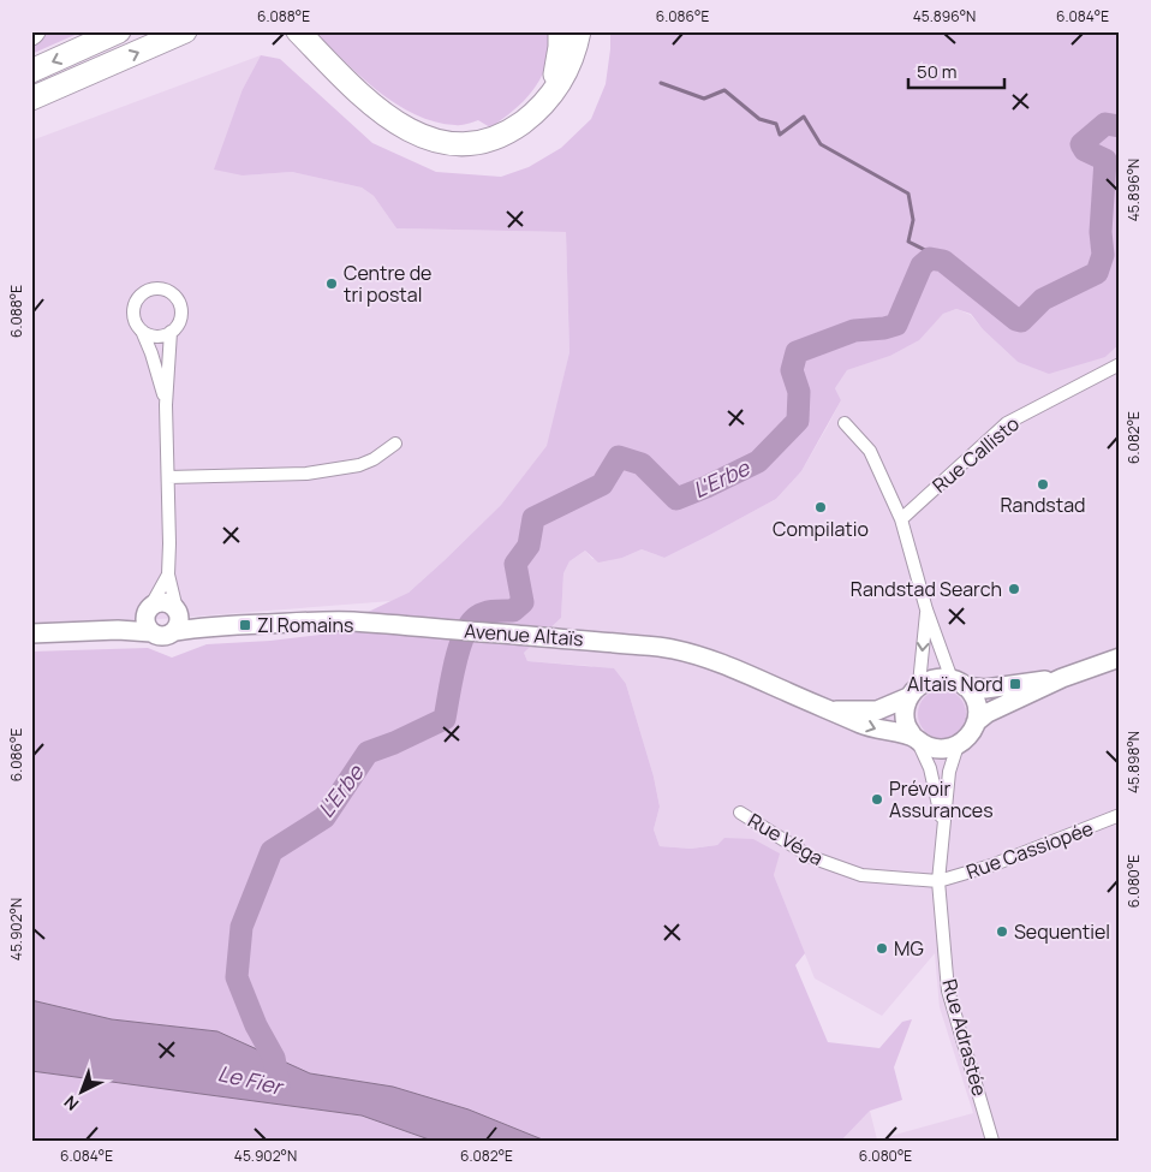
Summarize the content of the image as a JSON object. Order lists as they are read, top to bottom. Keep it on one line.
{"streets":{"street":["Rue Callisto","Avenue Altaïs","Rue Véga","Rue Cassiopée","Rue Adrastée"]},"crossings":[["Avenue Altaïs","Rue Adrastée"],["Rue Véga","Rue Cassiopée"],["Rue Véga","Rue Adrastée"],["Rue Cassiopée","Rue Adrastée"]],"water":["L'Erbe","Le Fier"],"places":{"other":["Centre de tri postal","Randstad","Compilatio","Randstad Search","Prévoir Assurances","Sequentiel","MG"],"transit":["ZI Romains","Altaïs Nord"]},"scale_bar":"50 m","north":"bottom left","coordinates":["6.088°E","6.086°E","45.896°N","6.084°E","6.082°E","45.898°N","6.080°E","45.902°N"]}
